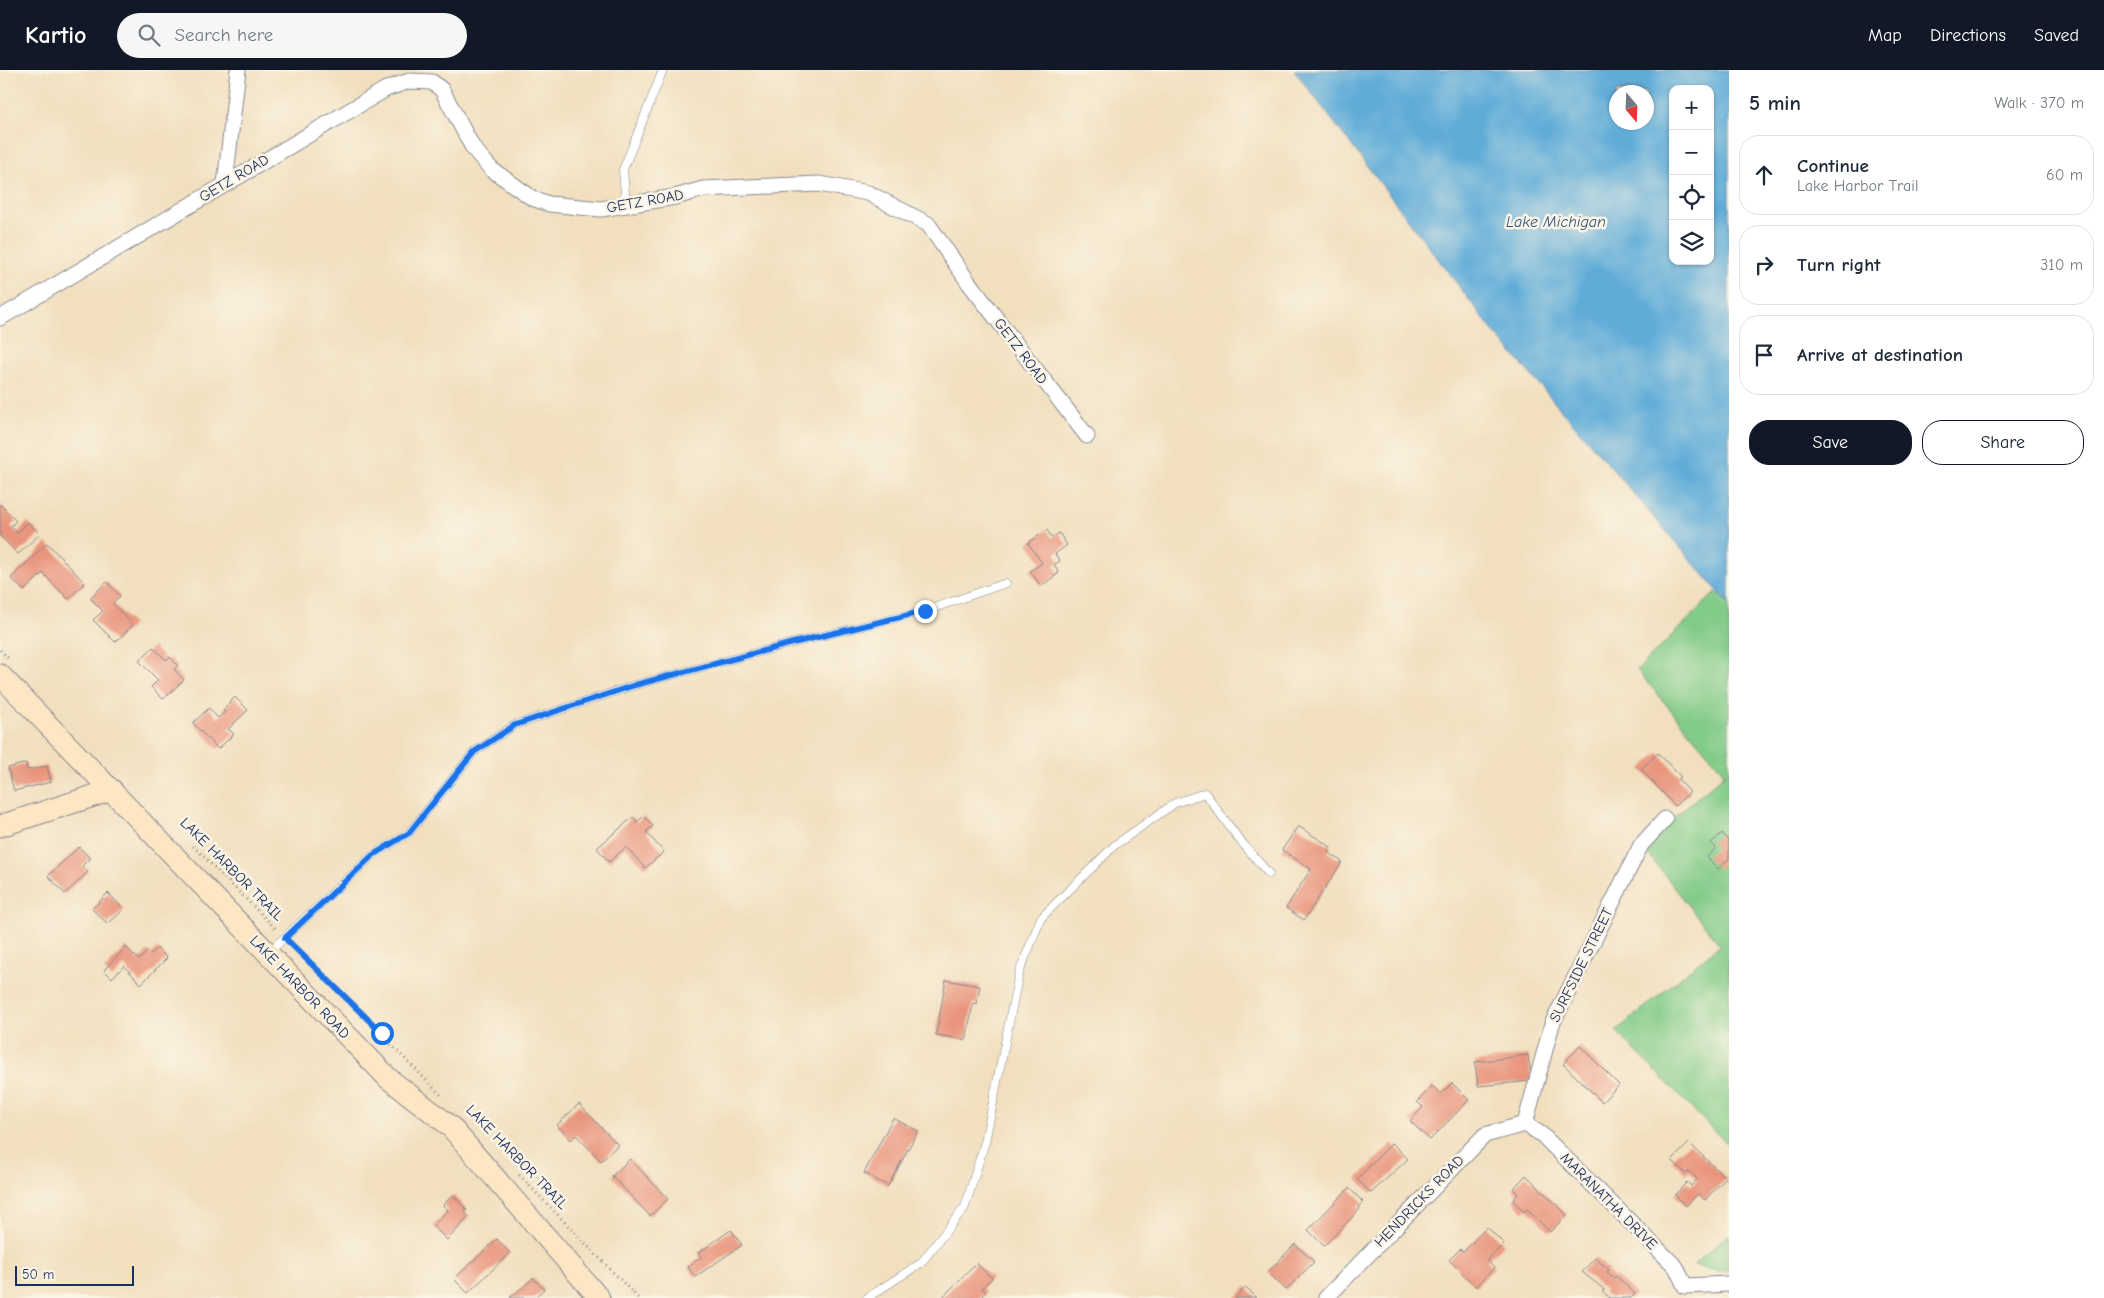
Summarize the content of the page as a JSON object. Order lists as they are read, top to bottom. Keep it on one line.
{"streets":{"street":["GETZ ROAD","SURFSIDE STREET","LAKE HARBOR ROAD","HENDRICKS ROAD","MARANATHA DRIVE"],"path":["LAKE HARBOR TRAIL"]},"crossings":[["SURFSIDE STREET","HENDRICKS ROAD"],["SURFSIDE STREET","MARANATHA DRIVE"],["HENDRICKS ROAD","MARANATHA DRIVE"]],"water":["Lake Michigan"],"scale_bar":"50 m","north":"bottom","page":{"header":"Kartio","search":"Search here","nav":["Map","Directions","Saved"],"heading":["5 min","Walk · 370 m"],"map_buttons":["+","−"],"list":[["Continue","Lake Harbor Trail","60 m"],["Turn right","310 m"],"Arrive at destination"],"buttons":["Save","Share"],"scale":"50 m"}}
